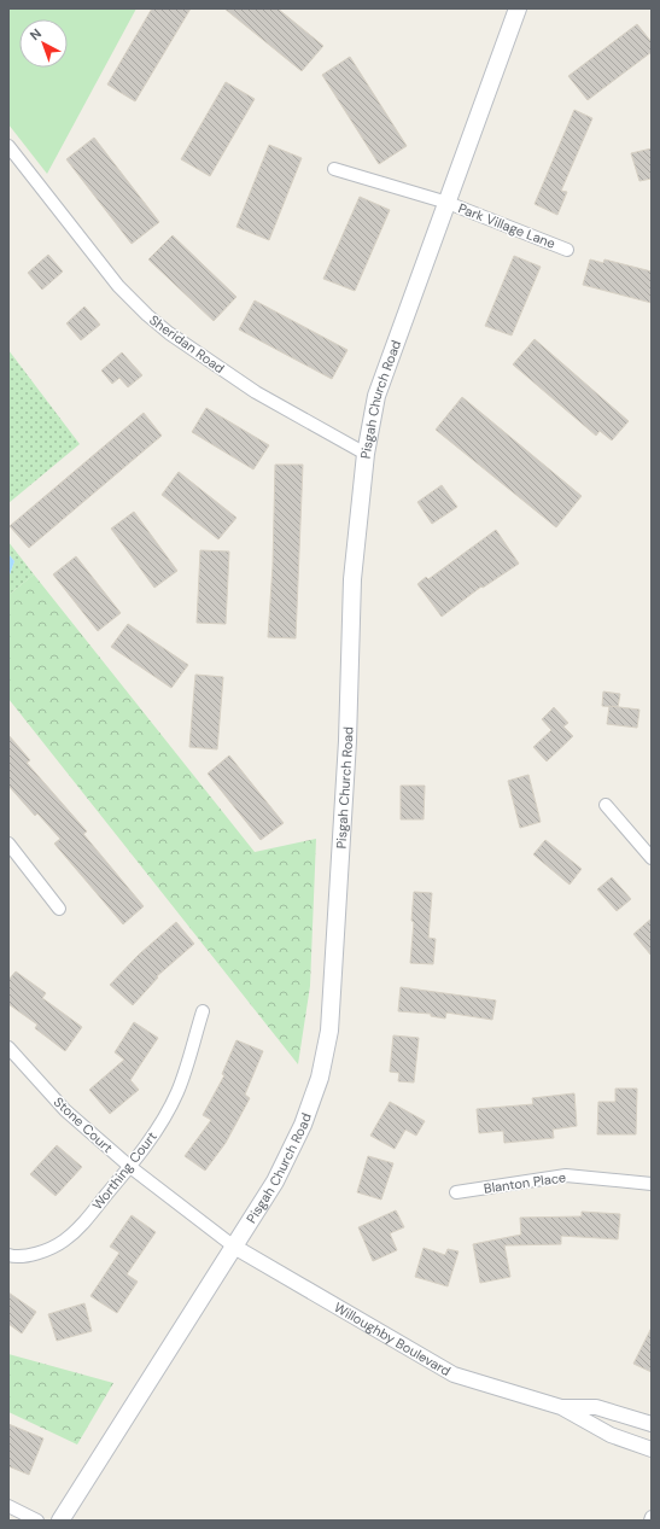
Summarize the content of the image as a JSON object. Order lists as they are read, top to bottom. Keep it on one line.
{"streets":{"main road":["Pisgah Church Road"],"street":["Park Village Lane","Sheridan Road","Stone Court","Worthing Court","Blanton Place","Willoughby Boulevard"]},"crossings":[["Park Village Lane","Pisgah Church Road"],["Sheridan Road","Pisgah Church Road"],["Pisgah Church Road","Stone Court"],["Pisgah Church Road","Willoughby Boulevard"],["Stone Court","Worthing Court"],["Stone Court","Willoughby Boulevard"]],"north":"top left"}
